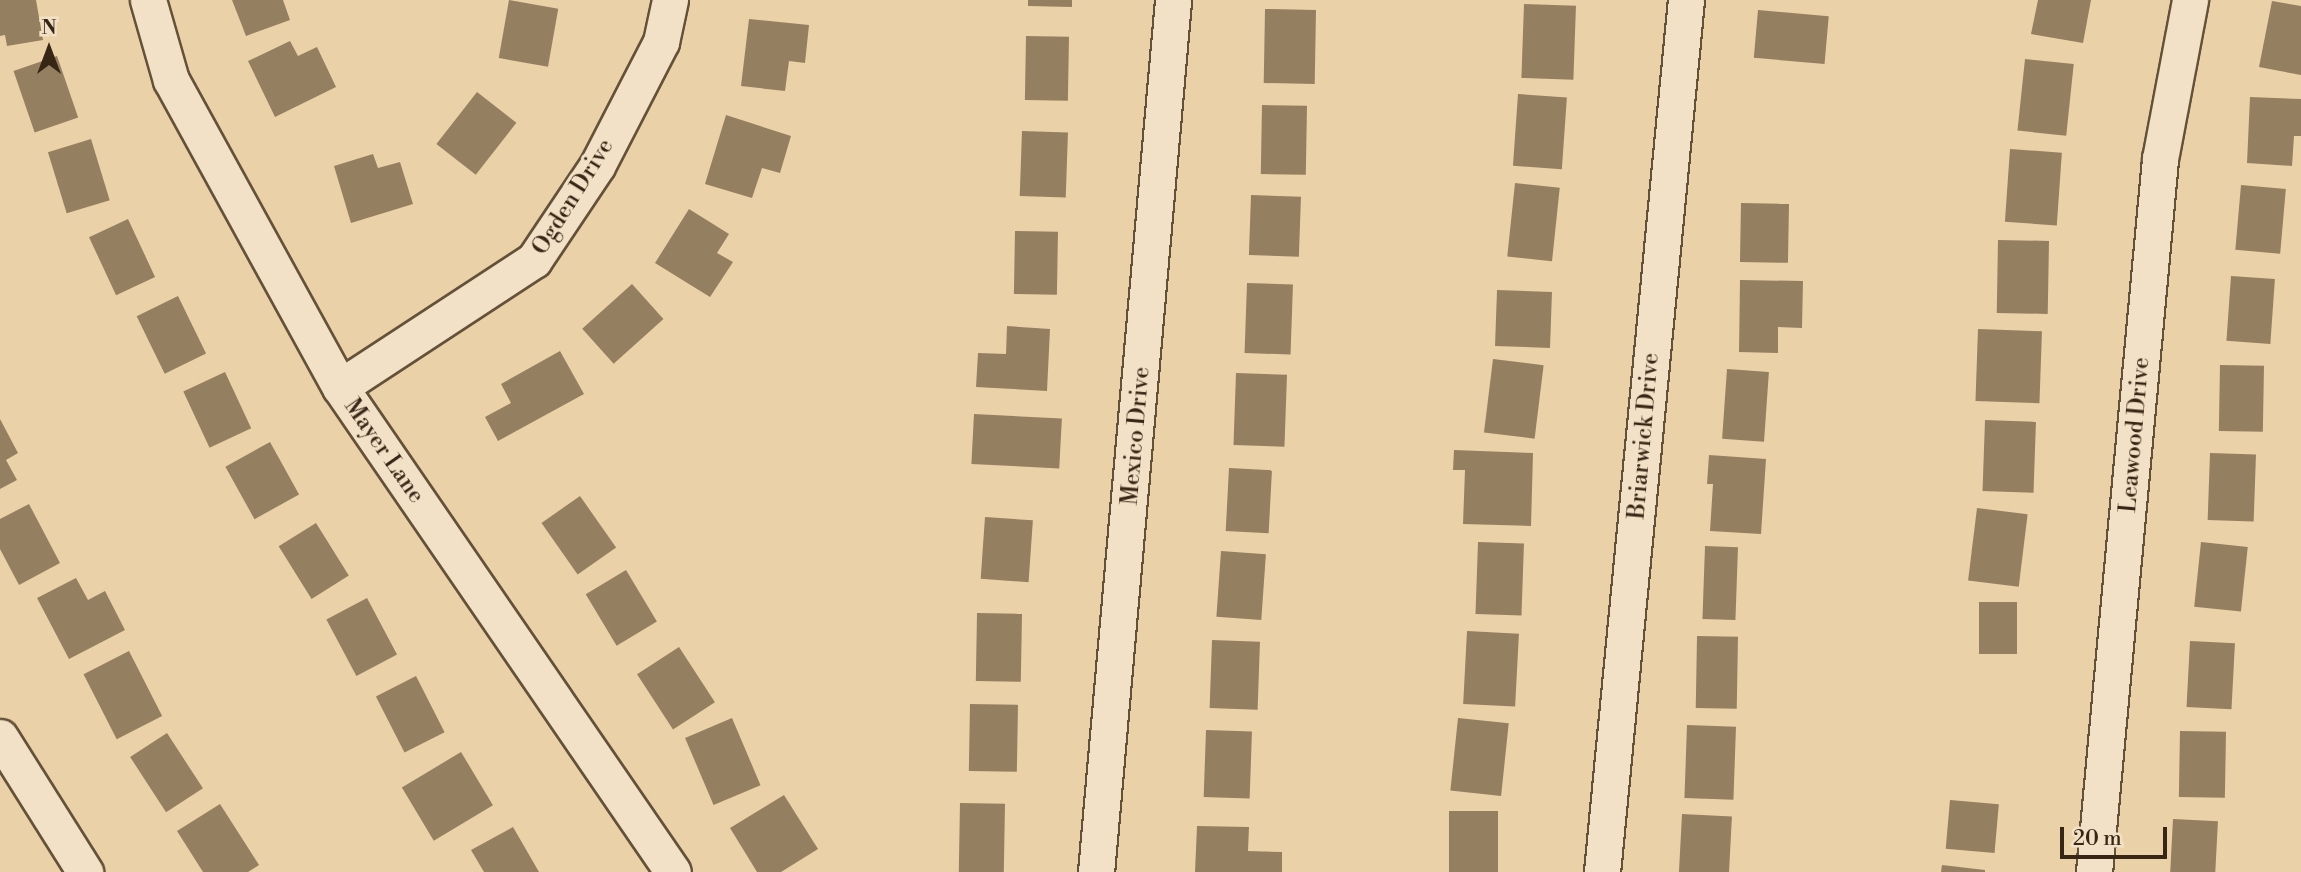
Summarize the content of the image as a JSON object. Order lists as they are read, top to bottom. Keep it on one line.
{"streets":{"street":["Ogden Drive","Leawood Drive","Mexico Drive","Briarwick Drive","Mayer Lane"]},"crossings":[["Ogden Drive","Mayer Lane"]],"scale_bar":"20 m","north":"top"}
